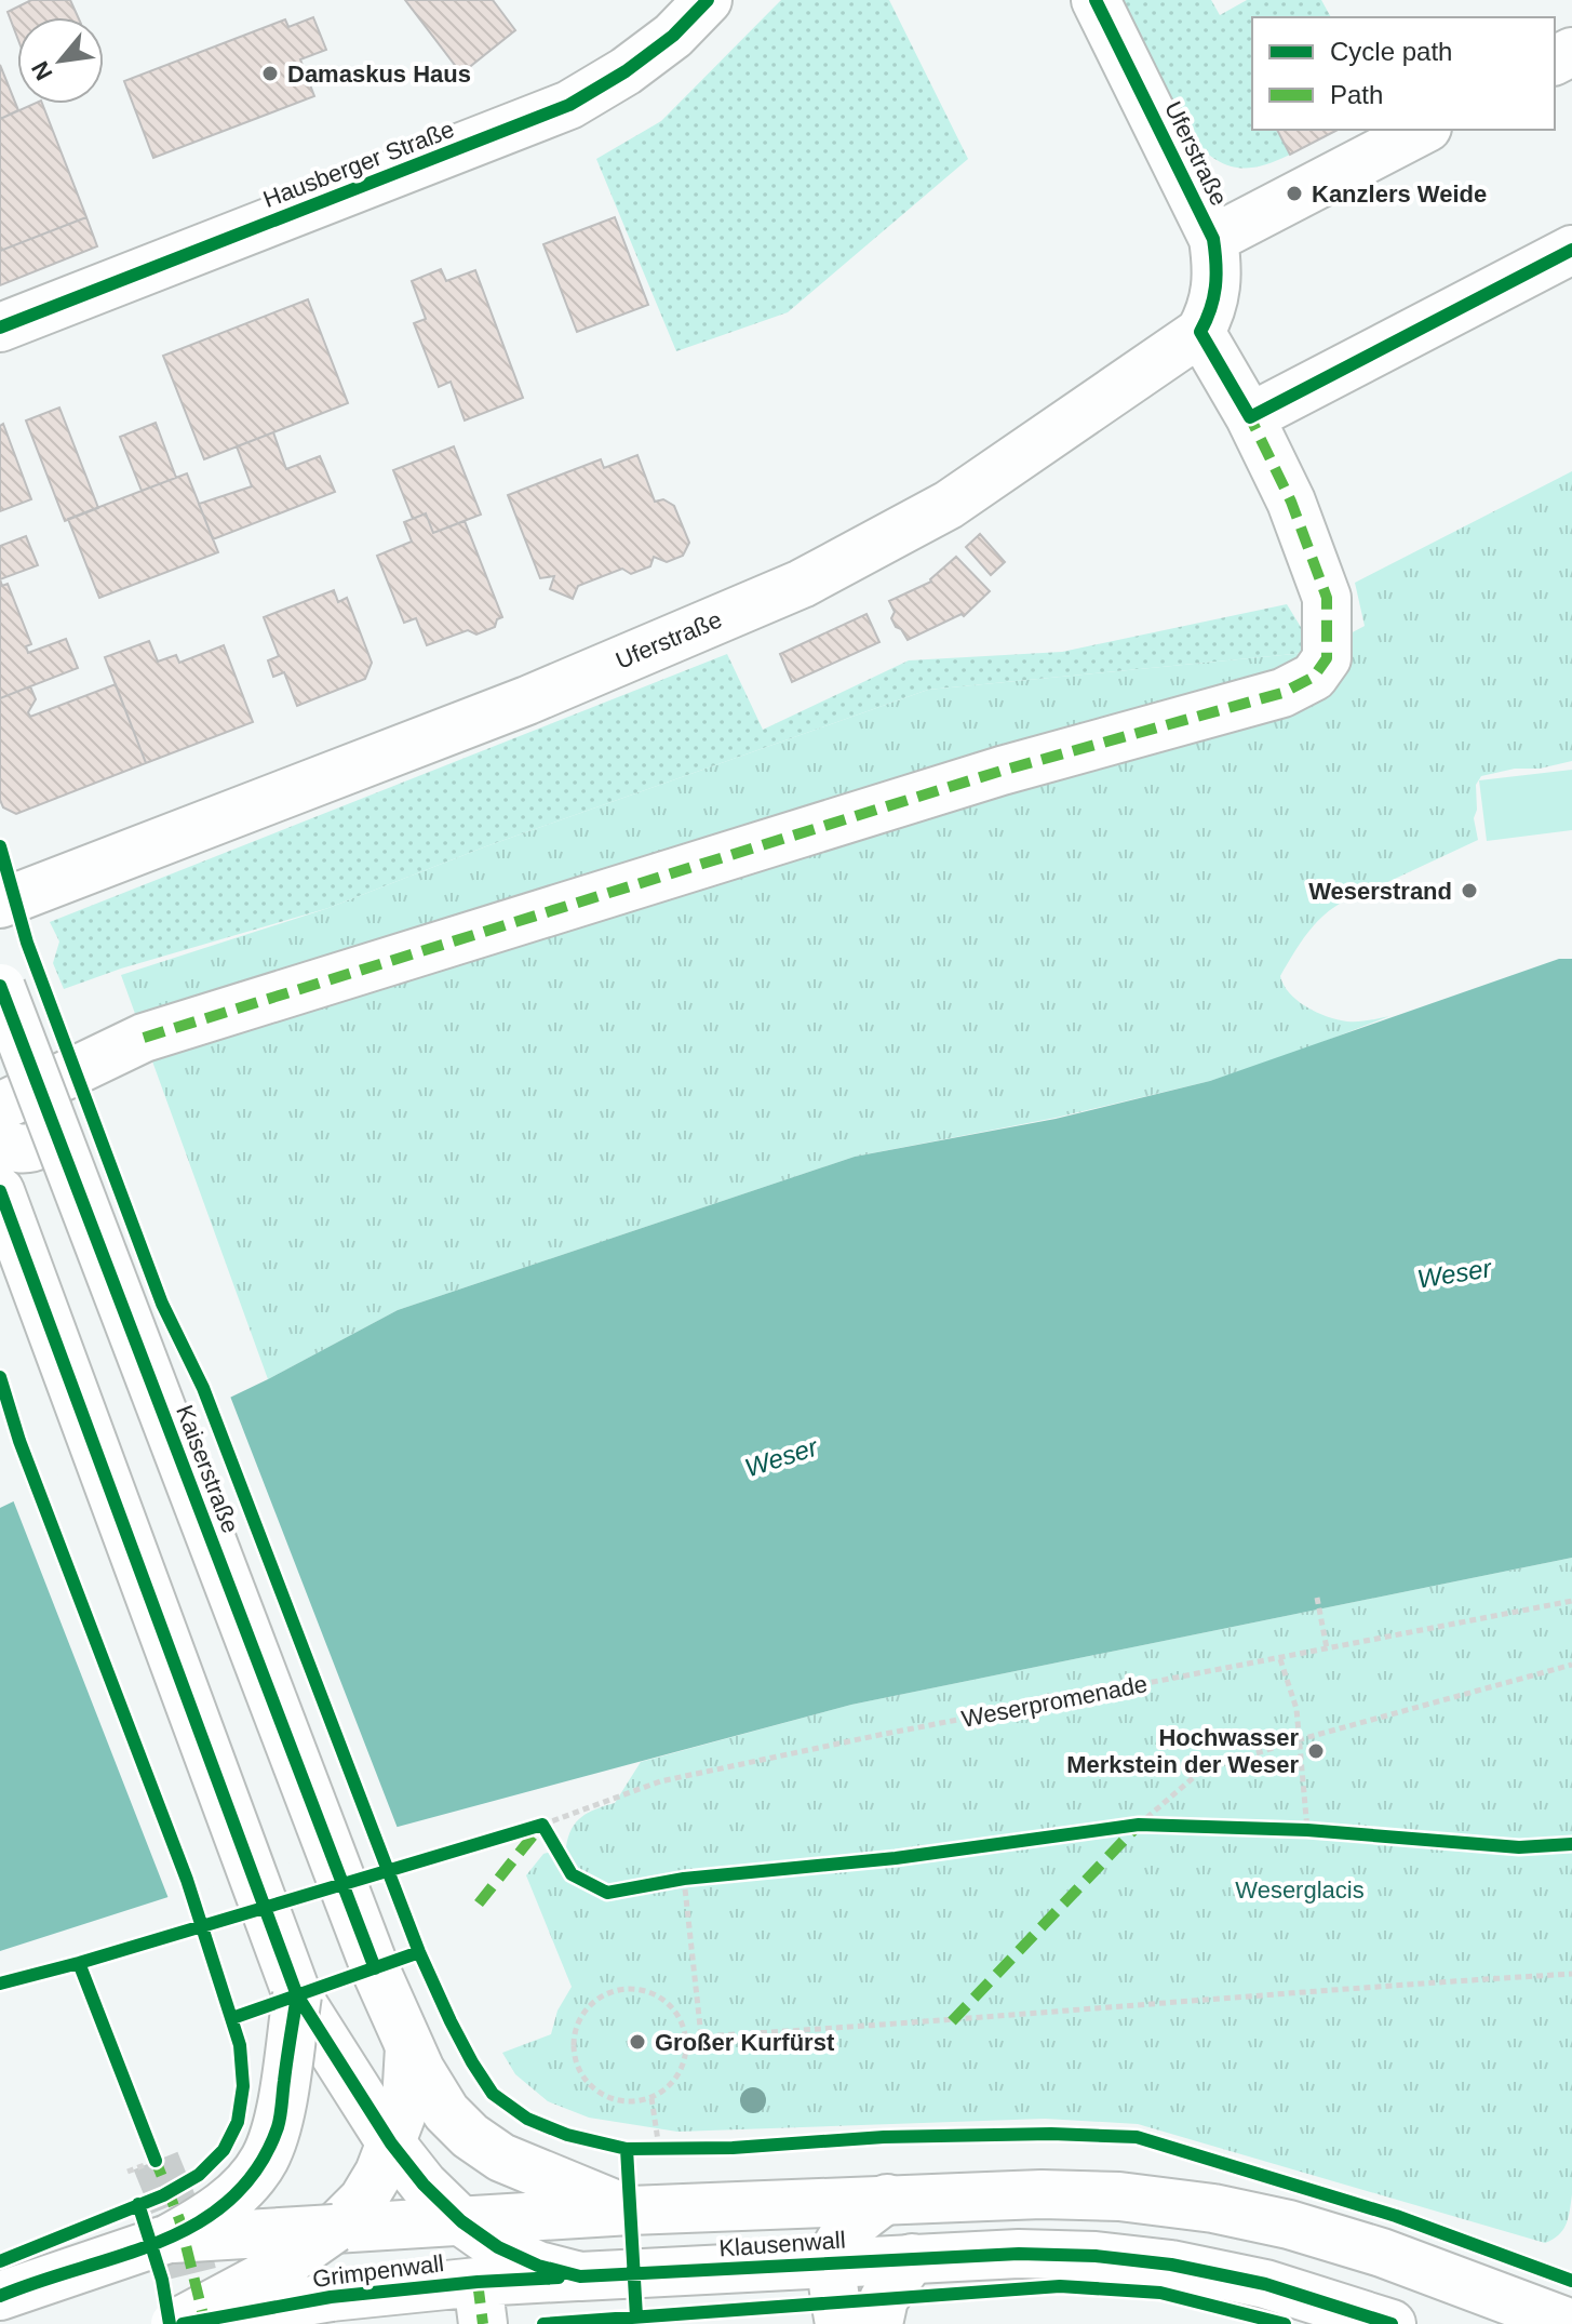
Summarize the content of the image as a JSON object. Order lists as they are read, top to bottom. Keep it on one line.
{"streets":{"main road":["Uferstraße","Hausberger Straße","Kaiserstraße","Klausenwall","Grimpenwall"],"path":["Weserpromenade"]},"crossings":[["Kaiserstraße","Klausenwall"],["Kaiserstraße","Grimpenwall"],["Klausenwall","Grimpenwall"]],"water":["Weser"],"parks":["Weserglacis"],"places":["Damaskus Haus","Kanzlers Weide","Weserstrand","Hochwasser Merkstein der Weser","Großer Kurfürst"],"legend":["Cycle path","Path"],"north":"bottom left"}
